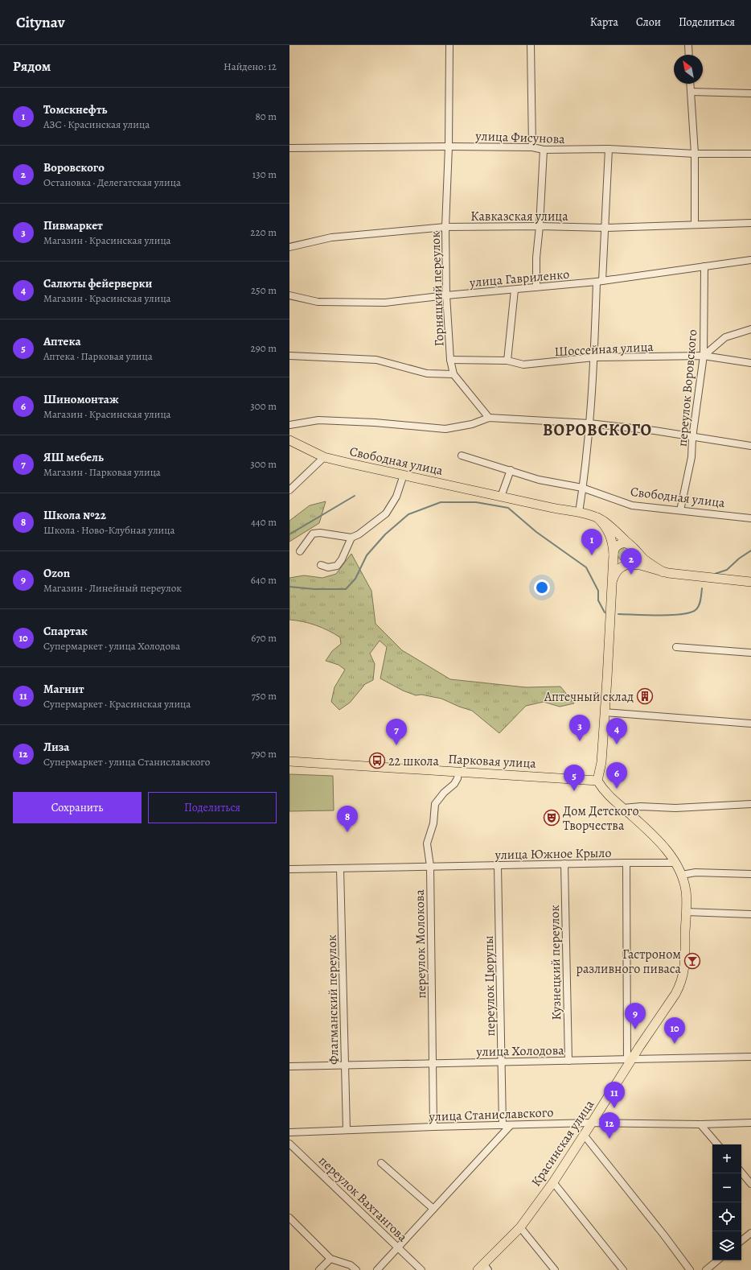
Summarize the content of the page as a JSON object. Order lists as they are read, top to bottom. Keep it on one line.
{"streets":{"main road":["Свободная улица","Парковая улица","Красинская улица"],"street":["улица Фисунова","Кавказская улица","улица Гавриленко","Горняцкий переулок","Шоссейная улица","переулок Воровского","улица Южное Крыло","переулок Молокова","Кузнецкий переулок","переулок Цюрупы","Флагманский переулок","улица Холодова","улица Станиславского","переулок Вахтангова"]},"crossings":[["улица Фисунова","Горняцкий переулок"],["Кавказская улица","Горняцкий переулок"],["улица Гавриленко","Горняцкий переулок"],["улица Гавриленко","переулок Воровского"],["Горняцкий переулок","Шоссейная улица"],["Шоссейная улица","переулок Воровского"],["переулок Воровского","Свободная улица"],["Парковая улица","переулок Молокова"],["Парковая улица","Красинская улица"],["улица Южное Крыло","переулок Молокова"],["улица Южное Крыло","Кузнецкий переулок"],["улица Южное Крыло","переулок Цюрупы"],["улица Южное Крыло","Флагманский переулок"],["улица Южное Крыло","Красинская улица"],["переулок Молокова","улица Холодова"],["переулок Молокова","улица Станиславского"],["Кузнецкий переулок","улица Холодова"],["переулок Цюрупы","улица Холодова"],["переулок Цюрупы","улица Станиславского"],["Флагманский переулок","улица Холодова"],["Флагманский переулок","улица Станиславского"],["улица Холодова","Красинская улица"],["улица Станиславского","Красинская улица"]],"districts":["ВОРОВСКОГО"],"places":{"building":["Аптечный склад"],"bus stop":["22 школа"],"theatre":["Дом Детского Творчества"],"bar":["Гастроном разливного пиваса"]},"north":"top left","page":{"header":"Citynav","nav":["Карта","Слои","Поделиться"],"heading":["Рядом","Найдено: 12"],"list":[{"mark":"1","name":"Томскнефть","note":"АЗС · Красинская улица","value":"80 m"},{"mark":"2","name":"Воровского","note":"Остановка · Делегатская улица","value":"130 m"},{"mark":"3","name":"Пивмаркет","note":"Магазин · Красинская улица","value":"220 m"},{"mark":"4","name":"Салюты фейерверки","note":"Магазин · Красинская улица","value":"250 m"},{"mark":"5","name":"Аптека","note":"Аптека · Парковая улица","value":"290 m"},{"mark":"6","name":"Шиномонтаж","note":"Магазин · Красинская улица","value":"300 m"},{"mark":"7","name":"ЯШ мебель","note":"Магазин · Парковая улица","value":"300 m"},{"mark":"8","name":"Школа №22","note":"Школа · Ново-Клубная улица","value":"440 m"},{"mark":"9","name":"Ozon","note":"Магазин · Линейный переулок","value":"640 m"},{"mark":"10","name":"Спартак","note":"Супермаркет · улица Холодова","value":"670 m"},{"mark":"11","name":"Магнит","note":"Супермаркет · Красинская улица","value":"750 m"},{"mark":"12","name":"Лиза","note":"Супермаркет · улица Станиславского","value":"790 m"}],"pins":["1","2","3","4","7","6","5","8","9","10","11","12"],"buttons":["Сохранить","Поделиться"],"map_buttons":["+","−"]}}
